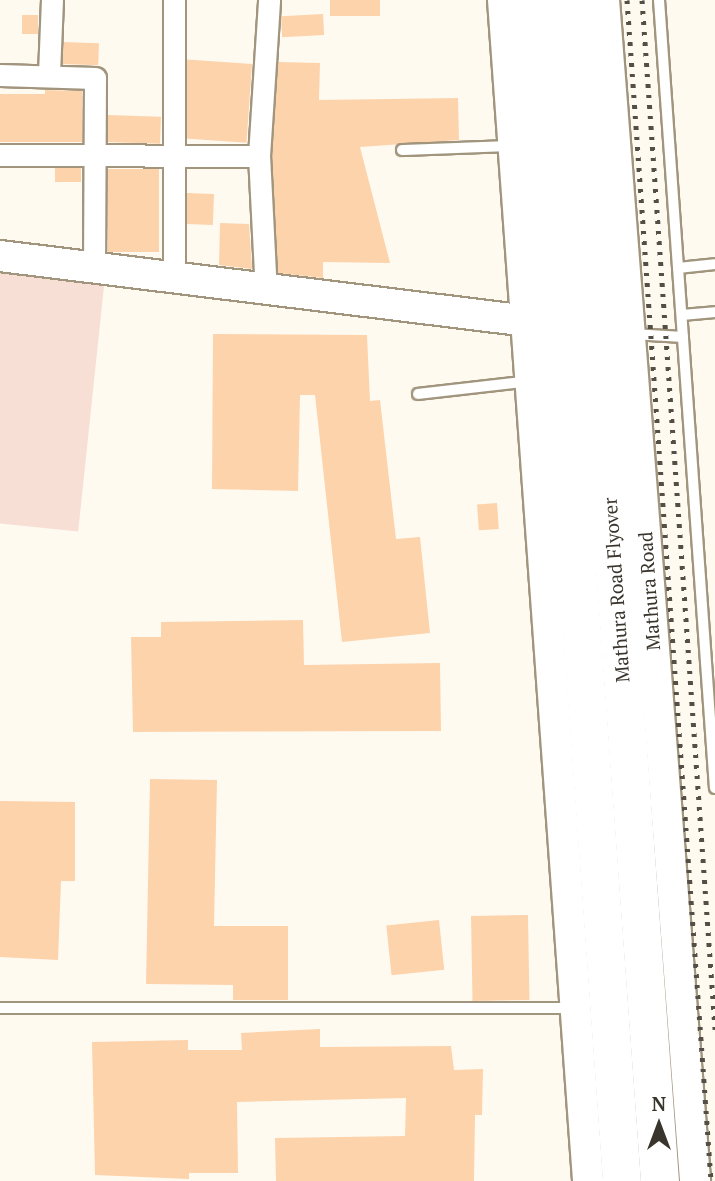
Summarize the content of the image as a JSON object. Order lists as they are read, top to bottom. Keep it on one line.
{"streets":{"highway":["Mathura Road Flyover"],"main road":["Mathura Road"]},"north":"top"}
